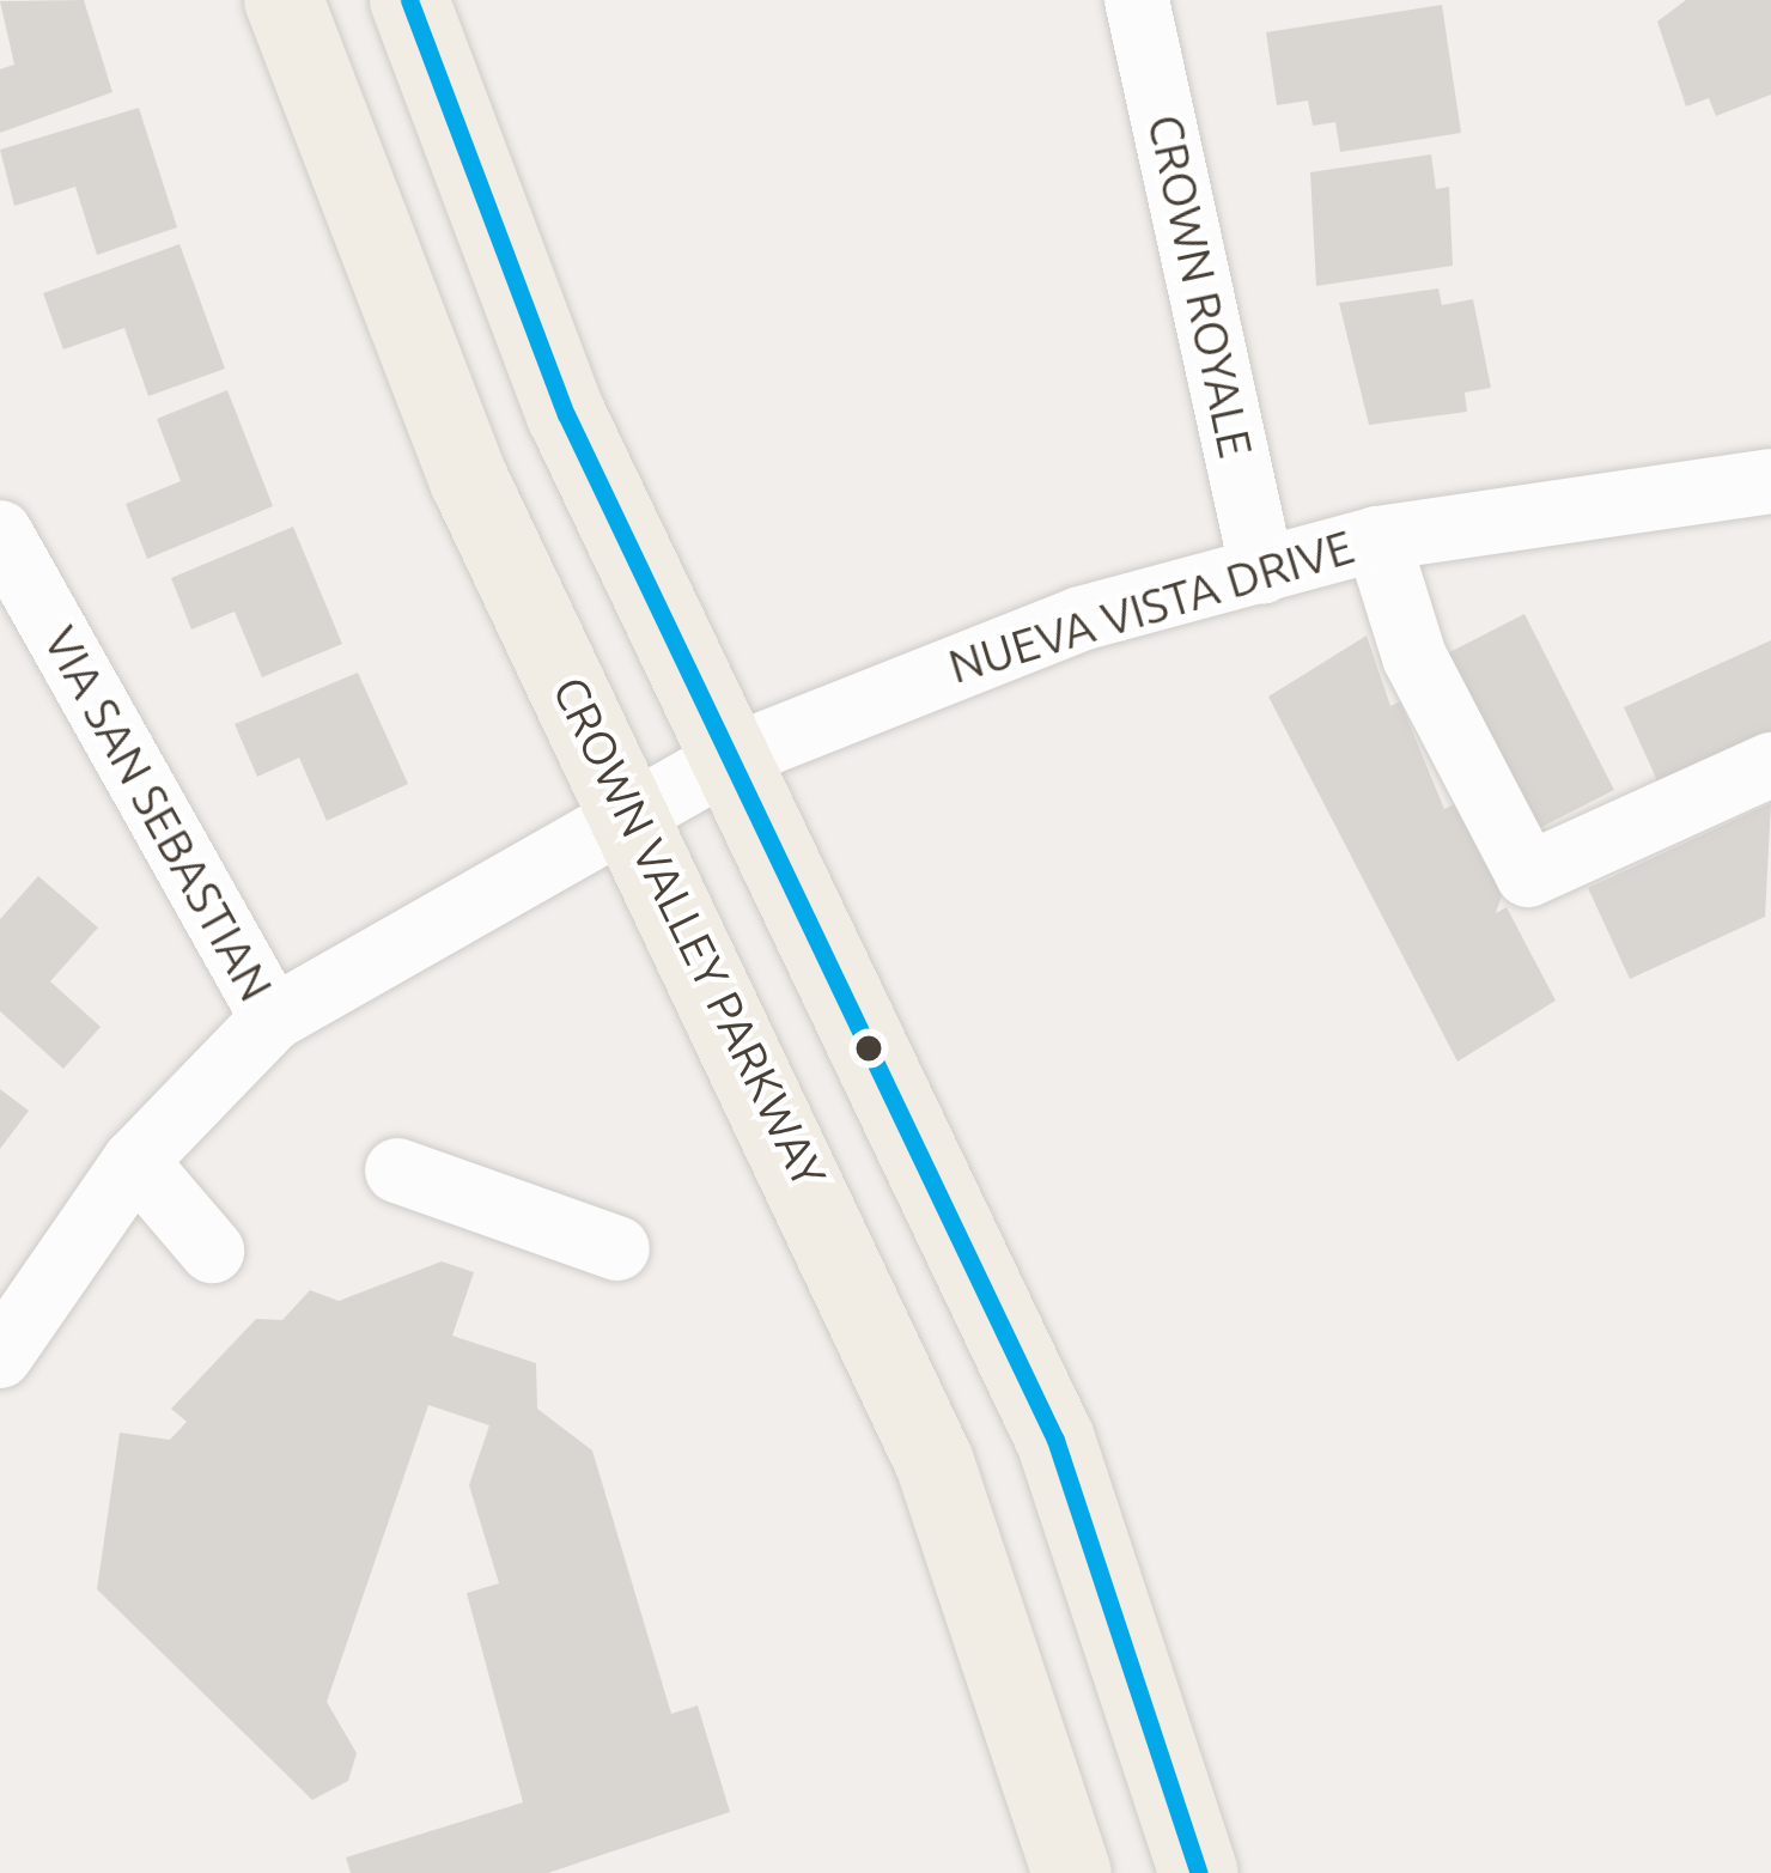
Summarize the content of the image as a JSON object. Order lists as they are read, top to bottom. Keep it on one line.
{"streets":{"main road":["CROWN VALLEY PARKWAY"],"street":["CROWN ROYALE","NUEVA VISTA DRIVE","VIA SAN SEBASTIAN"]},"crossings":[["CROWN ROYALE","NUEVA VISTA DRIVE"],["NUEVA VISTA DRIVE","VIA SAN SEBASTIAN"],["NUEVA VISTA DRIVE","CROWN VALLEY PARKWAY"]]}
